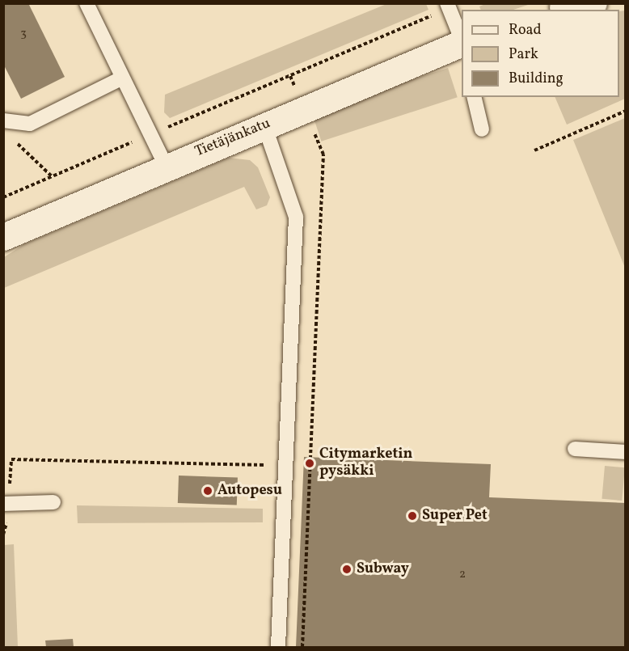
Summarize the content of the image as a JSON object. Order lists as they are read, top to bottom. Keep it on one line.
{"streets":{"street":["Tietäjänkatu"]},"places":["Citymarketin pysäkki","Autopesu","Super Pet","Subway"],"house_numbers":["3","2"],"legend":["Road","Park","Building"]}
